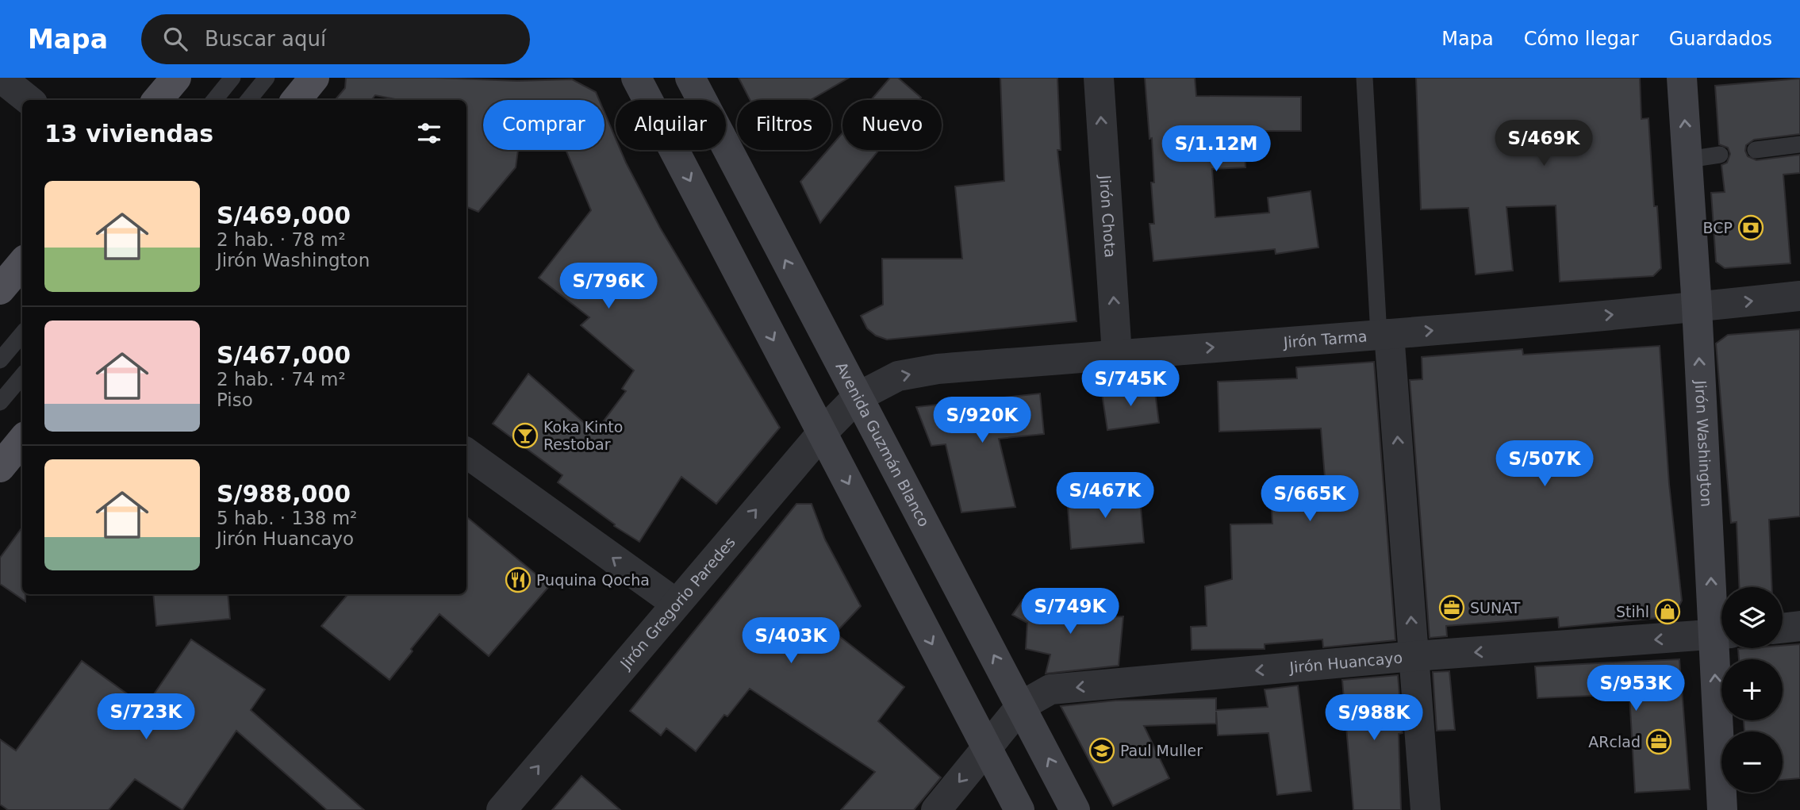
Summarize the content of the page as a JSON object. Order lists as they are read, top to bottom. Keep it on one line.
{"streets":{"main road":["Jirón Washington","Avenida Guzmán Blanco"],"street":["Jirón Chota","Jirón Tarma","Jirón Gregorio Paredes","Jirón Huancayo"]},"crossings":[["Jirón Chota","Jirón Tarma"],["Jirón Tarma","Jirón Washington"],["Jirón Tarma","Avenida Guzmán Blanco"],["Jirón Tarma","Jirón Gregorio Paredes"],["Avenida Guzmán Blanco","Jirón Gregorio Paredes"],["Avenida Guzmán Blanco","Jirón Huancayo"]],"one_way":["Jirón Chota","Jirón Tarma","Jirón Washington","Jirón Gregorio Paredes","Jirón Huancayo"],"places":{"bank":["BCP"],"bar":["Koka Kinto Restobar"],"restaurant":["Puquina Qocha"],"office":["SUNAT","ARclad"],"shop":["Stihl"],"school or university":["Paul Muller"]},"page":{"header":"Mapa","search":"Buscar aquí","nav":["Mapa","Cómo llegar","Guardados"],"chip":["Comprar","Alquilar","Filtros","Nuevo"],"heading":"13 viviendas","price":["S/469K","S/1.12M","S/796K","S/745K","S/920K","S/507K","S/467K","S/665K","S/749K","S/403K","S/953K","S/723K","S/988K"],"list":[{"name":"S/469,000","note":"2 hab. · 78 m² · Jirón Washington"},{"name":"S/467,000","note":"2 hab. · 74 m² · Piso"},{"name":"S/988,000","note":"5 hab. · 138 m² · Jirón Huancayo"}],"map_buttons":["+","−"]}}
